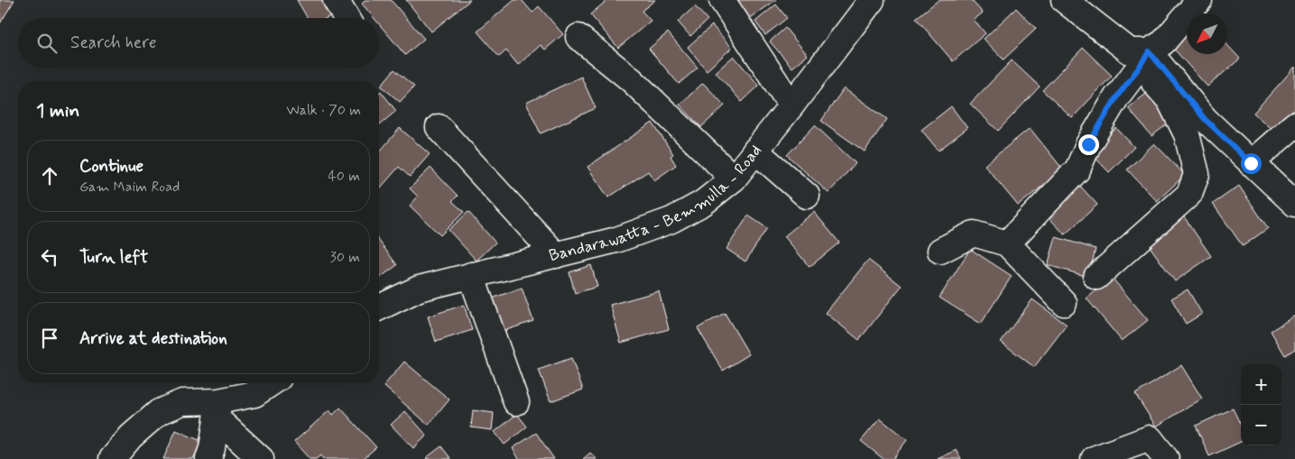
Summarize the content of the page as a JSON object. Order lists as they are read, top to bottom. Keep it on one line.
{"streets":{"street":["Bandarawatta - Bemmulla - Road"]},"north":"bottom left","page":{"search":"Search here","heading":["1 min","Walk · 70 m"],"list":[["Continue","Gam Maim Road","40 m"],["Turn left","30 m"],"Arrive at destination"],"map_buttons":["+","−"]}}
